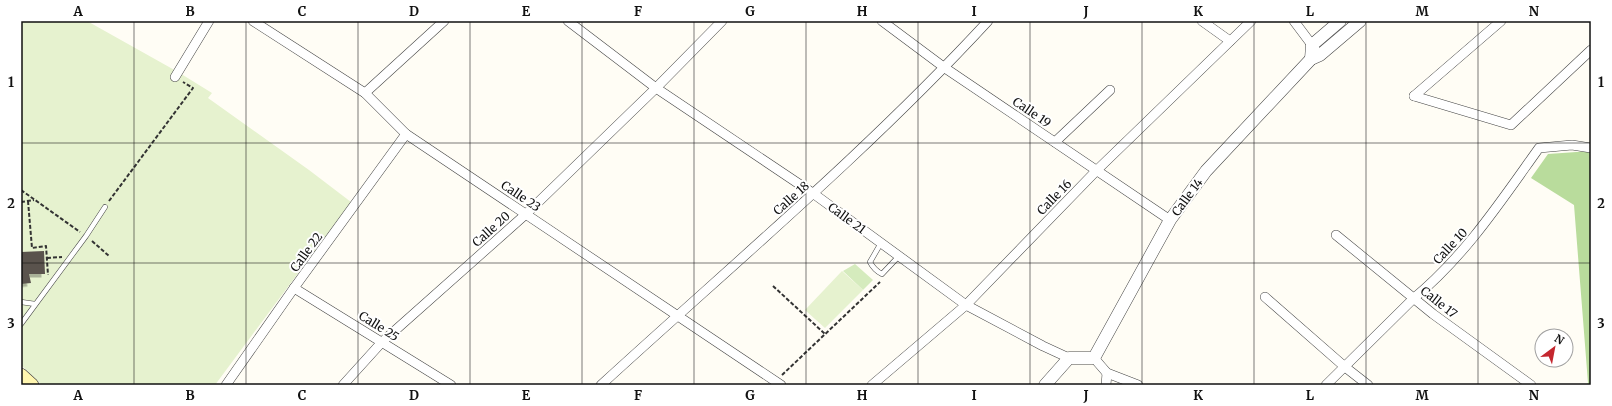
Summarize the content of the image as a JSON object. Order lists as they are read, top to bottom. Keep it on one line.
{"streets":{"street":["Calle 19","Calle 23","Calle 16","Calle 14","Calle 18","Calle 21","Calle 20","Calle 10","Calle 22","Calle 17","Calle 25"]},"crossings":[["Calle 19","Calle 16"],["Calle 19","Calle 14"],["Calle 19","Calle 18"],["Calle 23","Calle 18"],["Calle 23","Calle 20"],["Calle 23","Calle 22"],["Calle 16","Calle 21"],["Calle 14","Calle 21"],["Calle 18","Calle 21"],["Calle 21","Calle 20"],["Calle 20","Calle 25"],["Calle 10","Calle 17"],["Calle 22","Calle 25"]],"north":"top right","grid":{"columns":["A","B","C","D","E","F","G","H","I","J","K","L","M","N"],"rows":["1","2","3"]}}
